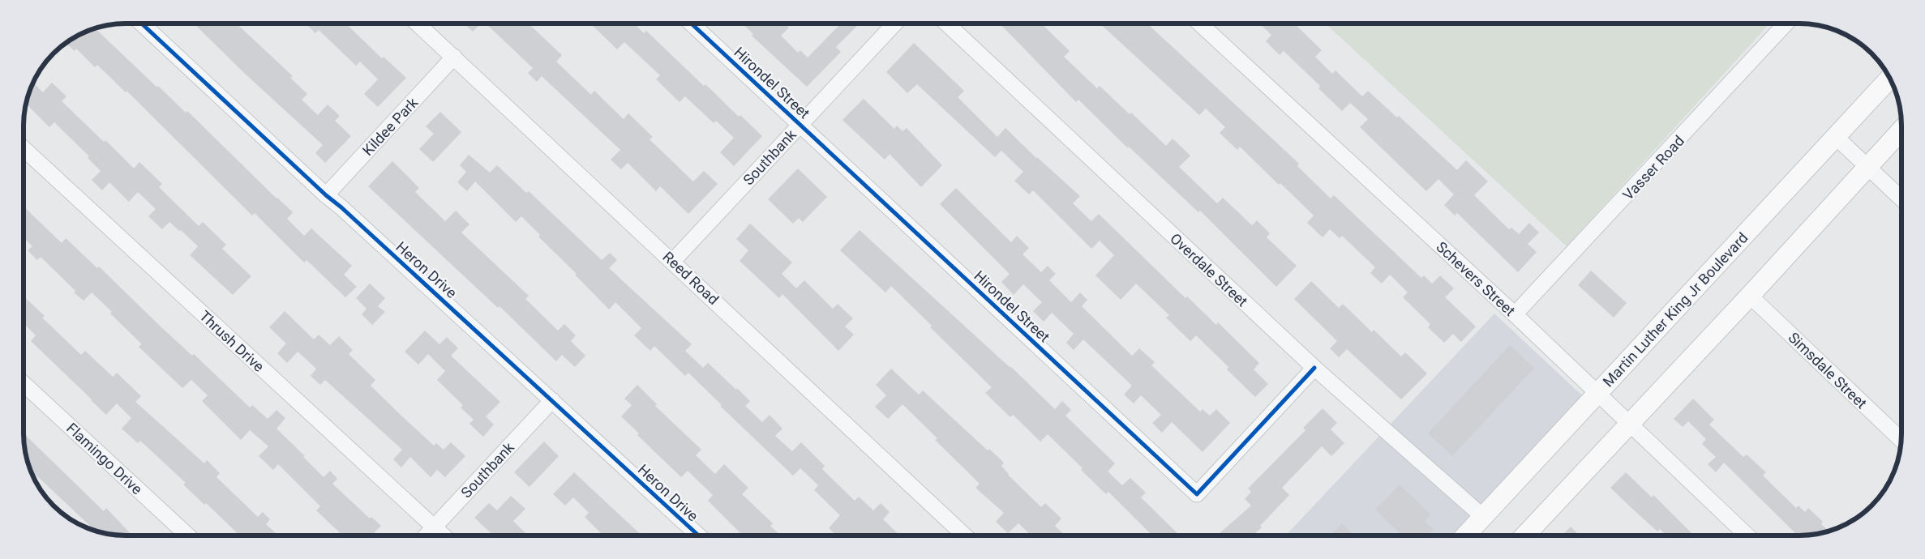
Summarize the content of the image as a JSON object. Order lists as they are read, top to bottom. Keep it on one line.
{"streets":{"main road":["Martin Luther King Jr Boulevard"],"street":["Hirondel Street","Kildee Park","Southbank","Vasser Road","Heron Drive","Overdale Street","Reed Road","Schevers Street","Thrush Drive","Simsdale Street","Flamingo Drive"]},"crossings":[["Hirondel Street","Southbank"],["Hirondel Street","Overdale Street"],["Kildee Park","Heron Drive"],["Kildee Park","Reed Road"],["Southbank","Heron Drive"],["Southbank","Reed Road"],["Southbank","Thrush Drive"],["Vasser Road","Schevers Street"],["Overdale Street","Martin Luther King Jr Boulevard"],["Schevers Street","Martin Luther King Jr Boulevard"]]}
